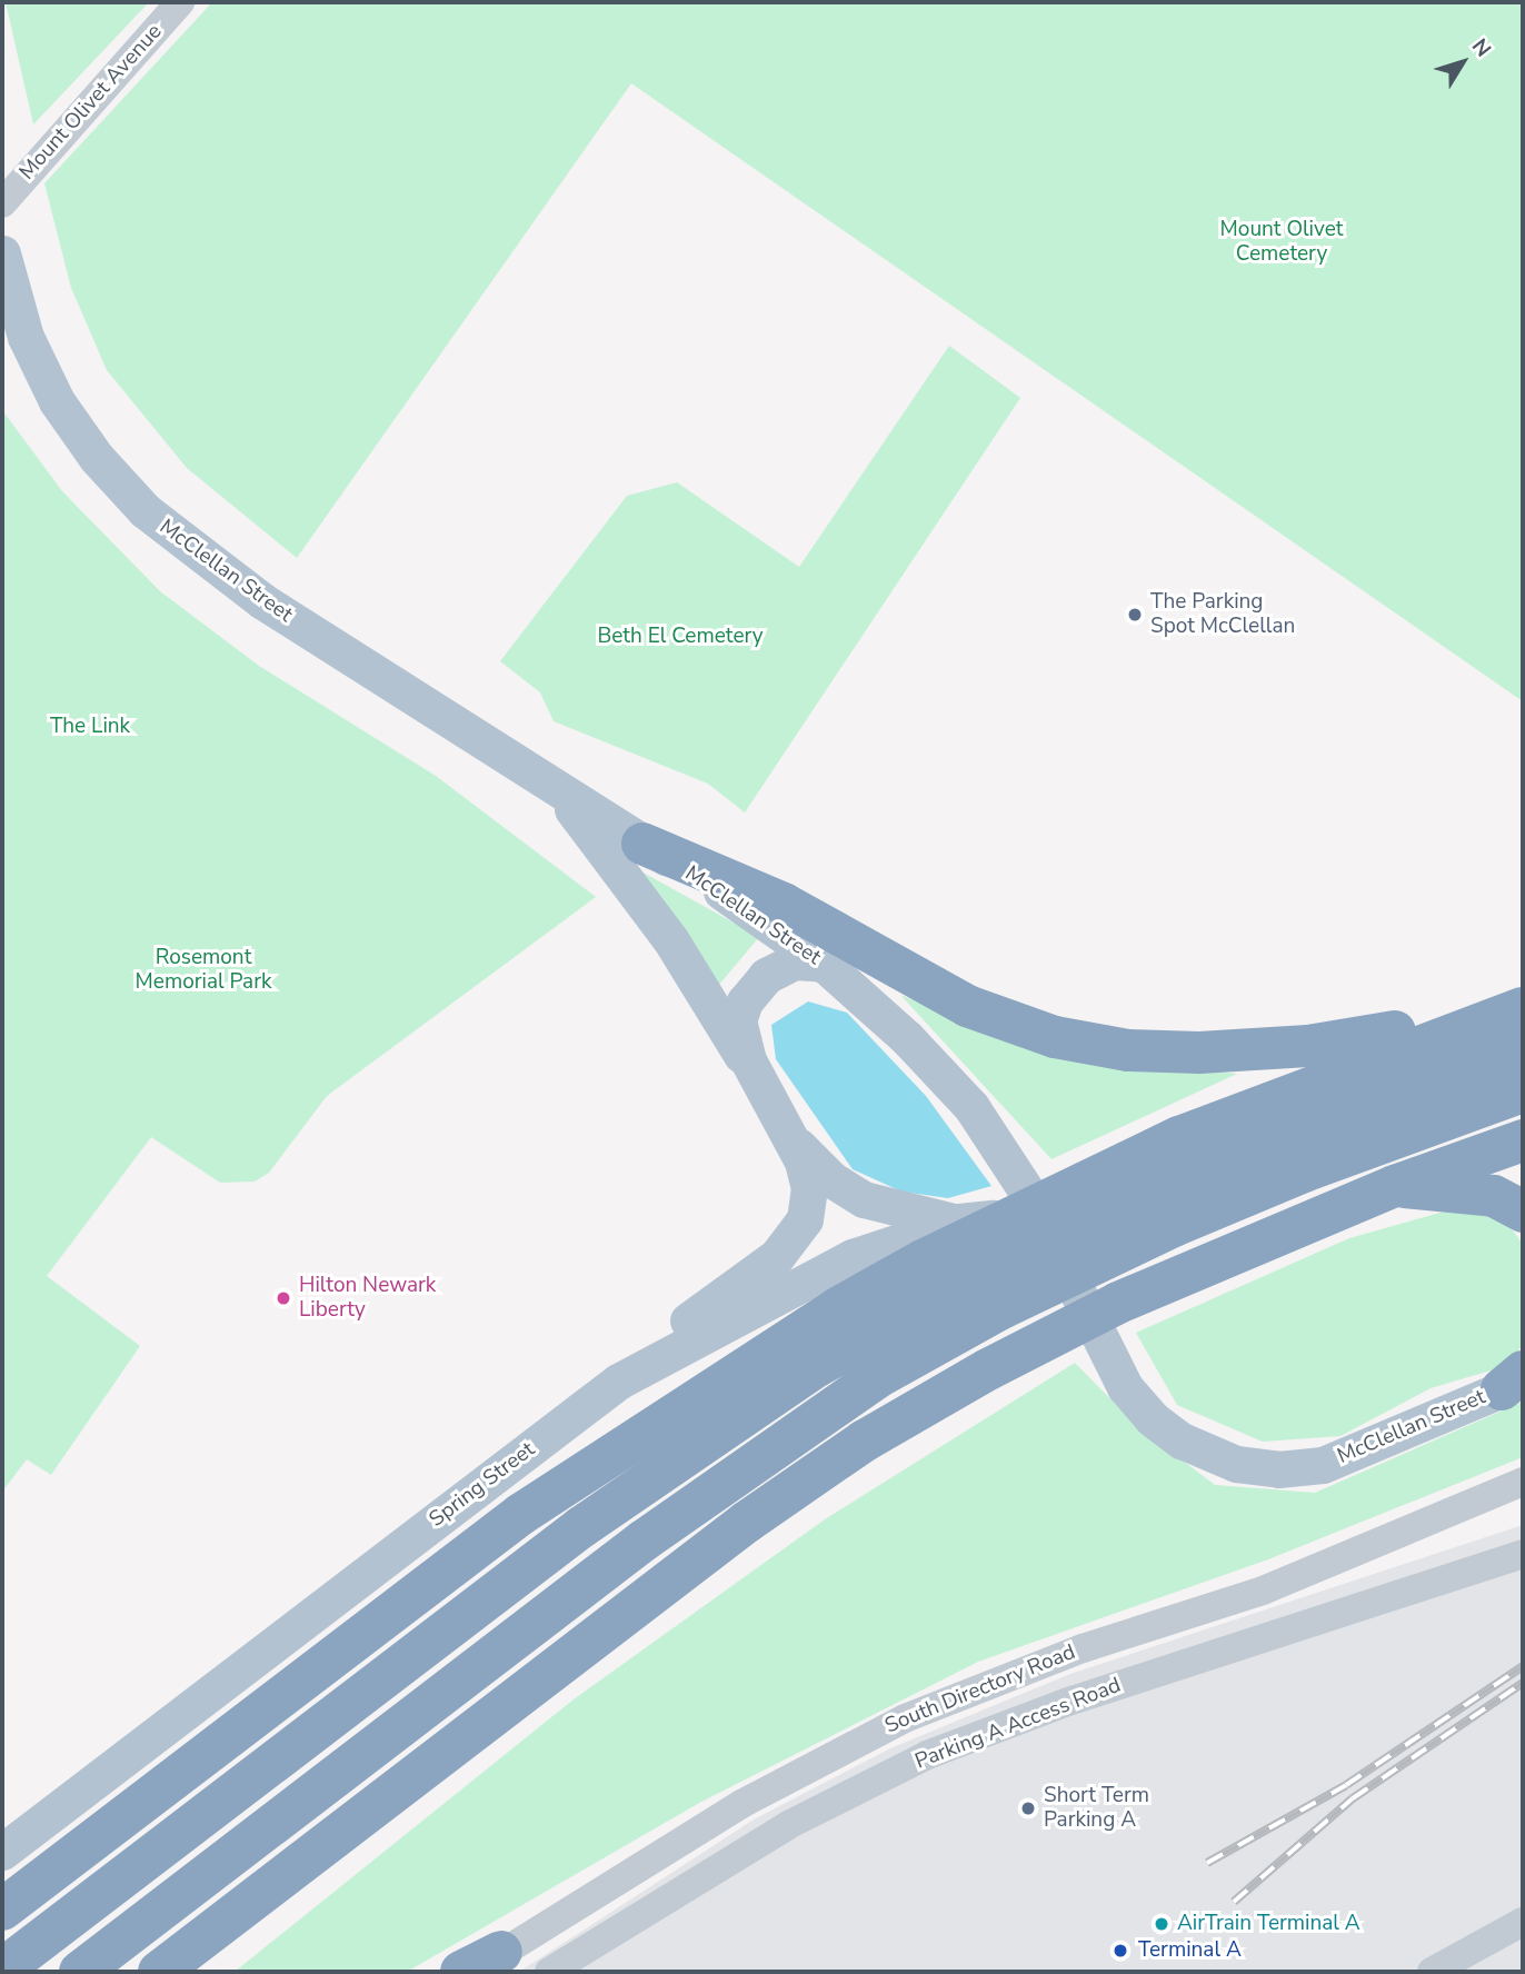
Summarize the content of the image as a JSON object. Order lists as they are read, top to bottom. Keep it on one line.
{"streets":{"main road":["McClellan Street","Spring Street"],"street":["Mount Olivet Avenue","South Directory Road","Parking A Access Road"]},"parks":["Mount Olivet Cemetery","Beth El Cemetery","The Link","Rosemont Memorial Park"],"places":["The Parking Spot McClellan","Hilton Newark Liberty","Short Term Parking A","AirTrain Terminal A","Terminal A"],"north":"top right"}
